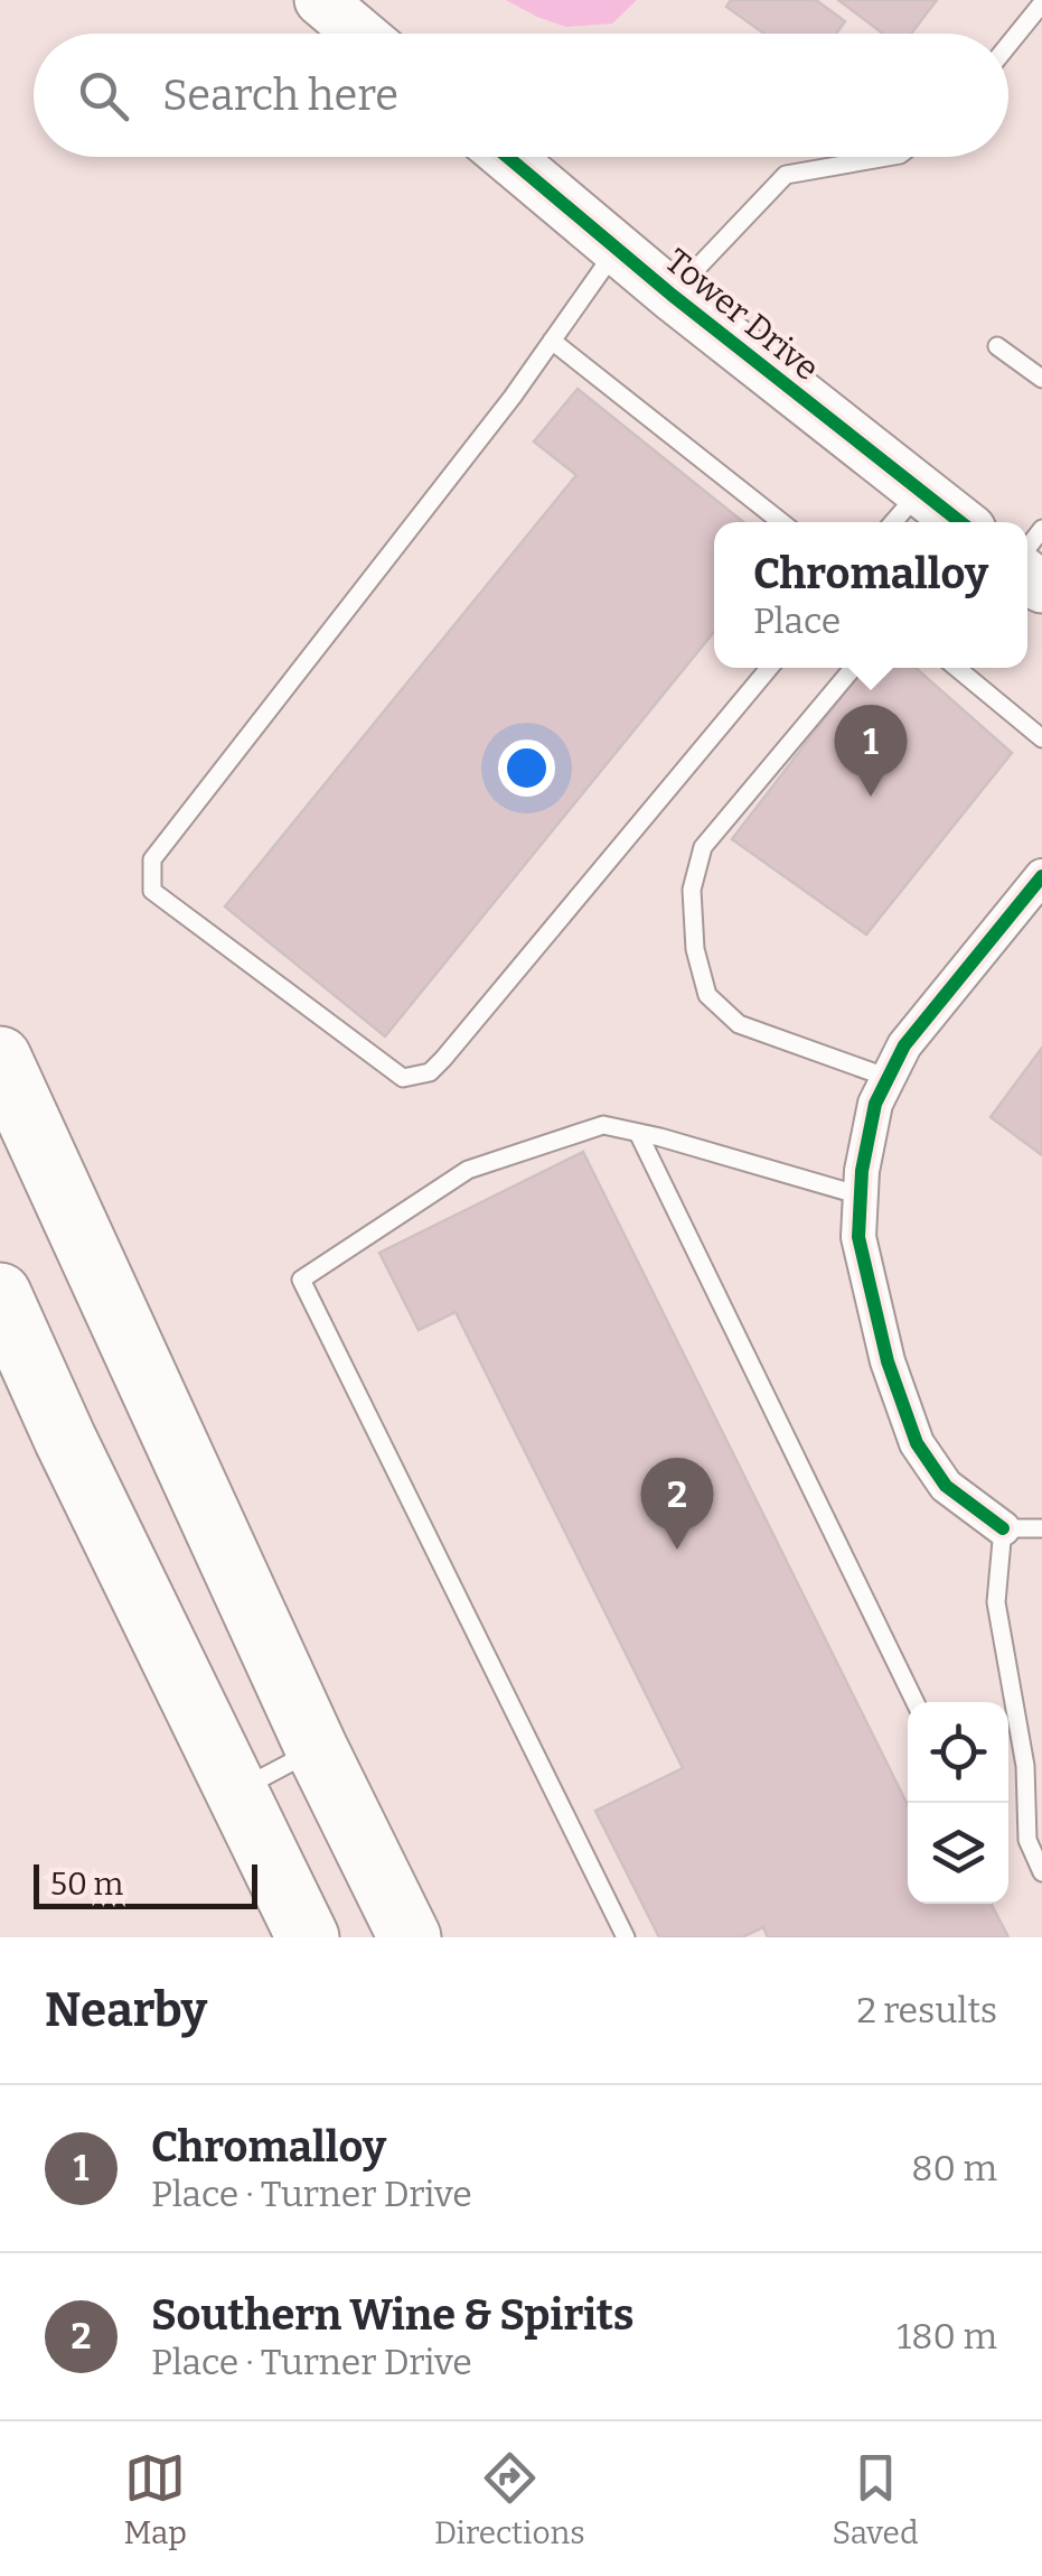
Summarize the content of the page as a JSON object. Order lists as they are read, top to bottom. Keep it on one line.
{"streets":{"street":["Tower Drive"]},"scale_bar":"50 m","page":{"search":"Search here","popup":["Chromalloy","Place"],"pins":["1","2"],"scale":"50 m","heading":["Nearby","2 results"],"list":[{"mark":"1","name":"Chromalloy","note":"Place · Turner Drive","value":"80 m"},{"mark":"2","name":"Southern Wine & Spirits","note":"Place · Turner Drive","value":"180 m"}],"nav":["Map","Directions","Saved"]}}
